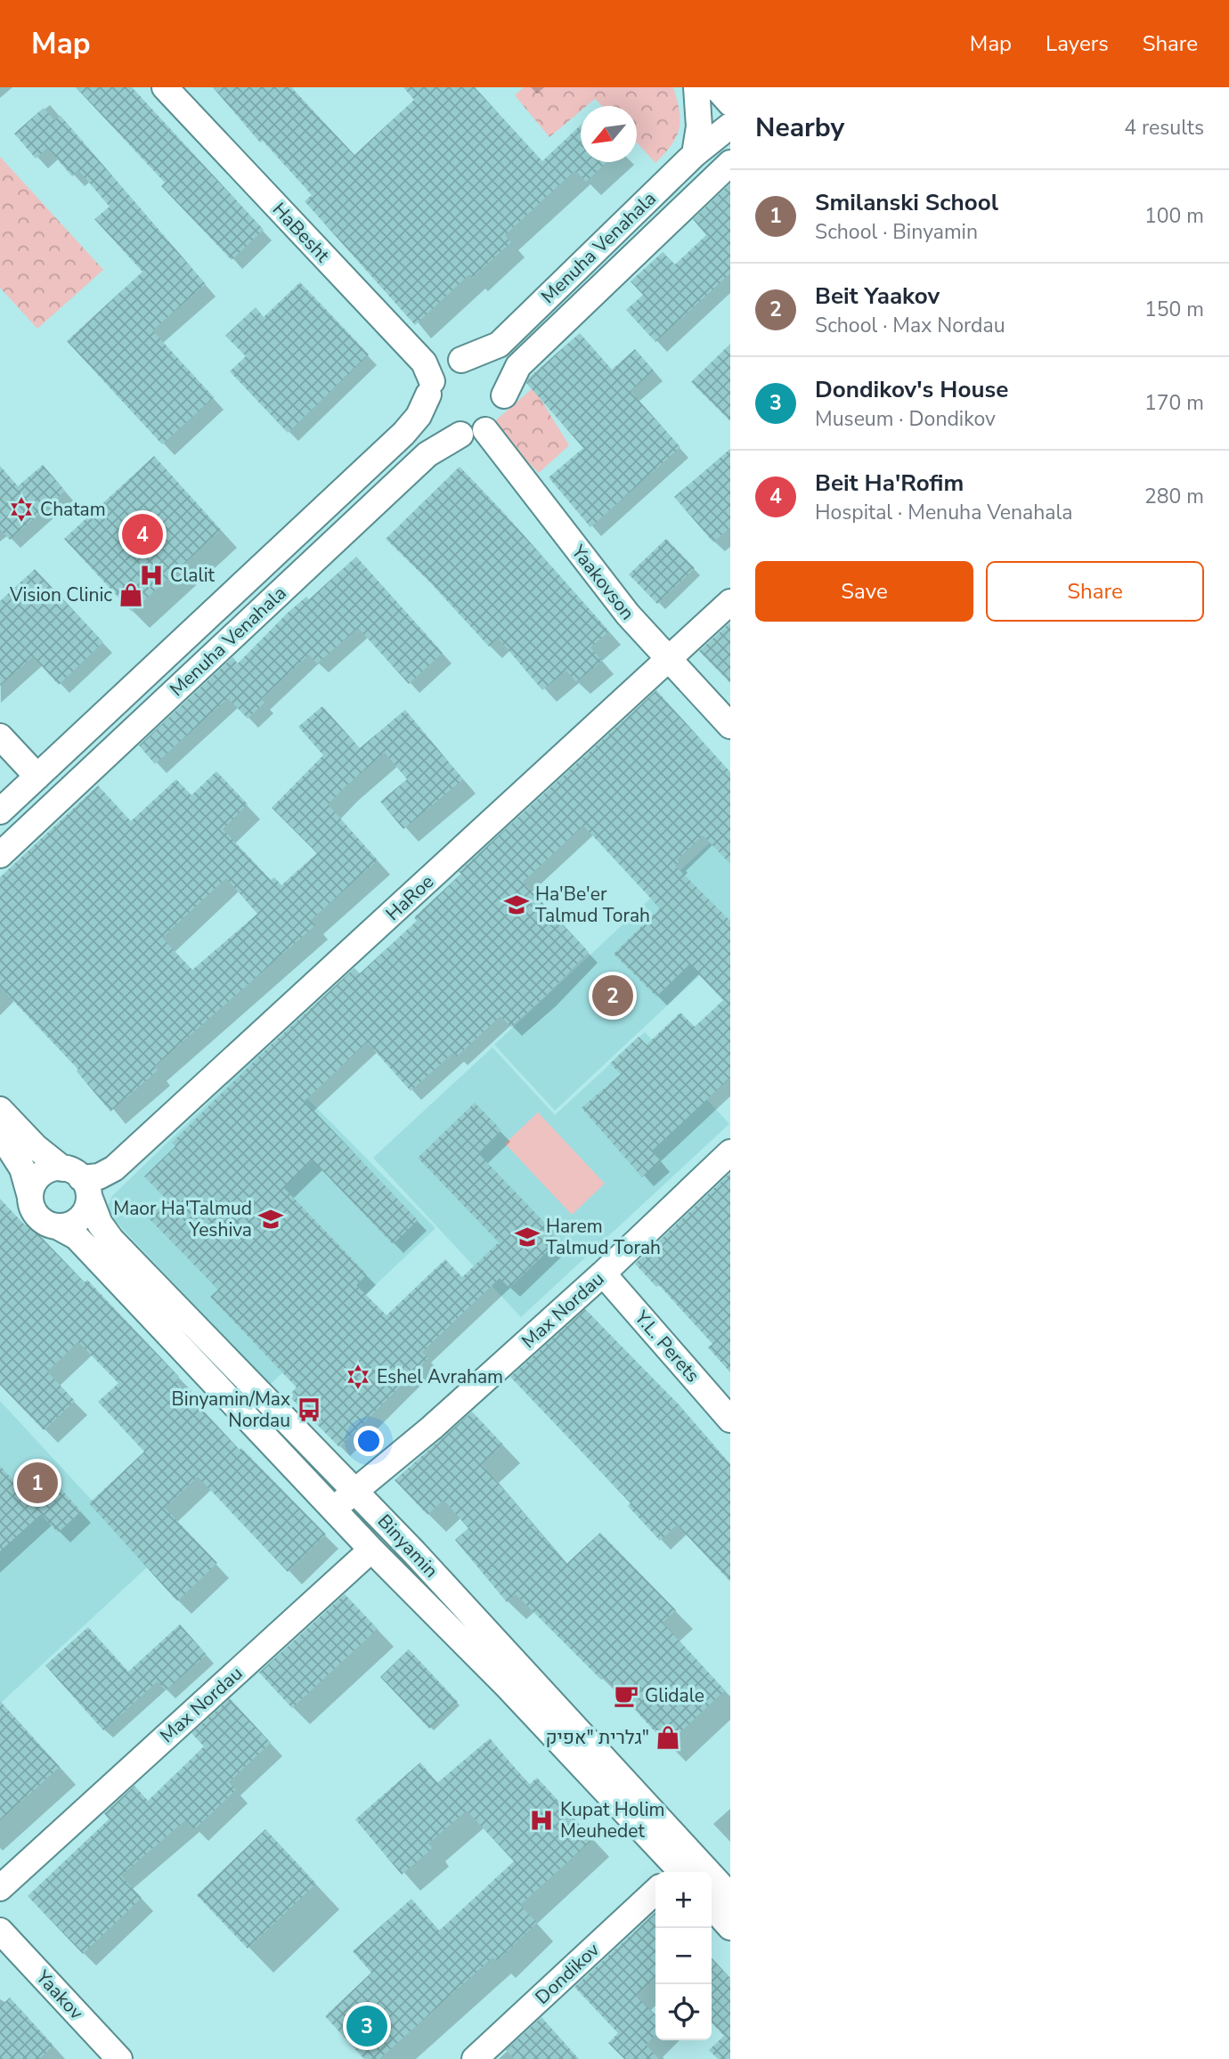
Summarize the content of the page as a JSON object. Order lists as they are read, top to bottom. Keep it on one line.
{"streets":{"street":["HaBesht","Menuha Venahala","Yaakovson","HaRoe","Max Nordau","Y.L. Perets","Binyamin","Dondikov","Yaakov"]},"crossings":[["HaBesht","Menuha Venahala"],["HaBesht","Yaakovson"],["Menuha Venahala","Yaakovson"],["Yaakovson","HaRoe"],["HaRoe","Binyamin"],["Max Nordau","Y.L. Perets"],["Max Nordau","Binyamin"]],"places":{"synagogue":["Chatam","Eshel Avraham"],"hospital":["Clalit","Kupat Holim Meuhedet"],"shop":["Vision Clinic","גלרית \"אפיק\""],"school or university":["Ha'Be'er Talmud Torah","Maor Ha'Talmud Yeshiva","Harem Talmud Torah"],"bus stop":["Binyamin/Max Nordau"],"cafe":["Glidale"]},"north":"bottom left","page":{"header":"Map","nav":["Map","Layers","Share"],"heading":["Nearby","4 results"],"list":[{"mark":"1","name":"Smilanski School","note":"School · Binyamin","value":"100 m"},{"mark":"2","name":"Beit Yaakov","note":"School · Max Nordau","value":"150 m"},{"mark":"3","name":"Dondikov's House","note":"Museum · Dondikov","value":"170 m"},{"mark":"4","name":"Beit Ha'Rofim","note":"Hospital · Menuha Venahala","value":"280 m"}],"pins":["4","2","1","3"],"buttons":["Save","Share"],"map_buttons":["+","−"]}}
